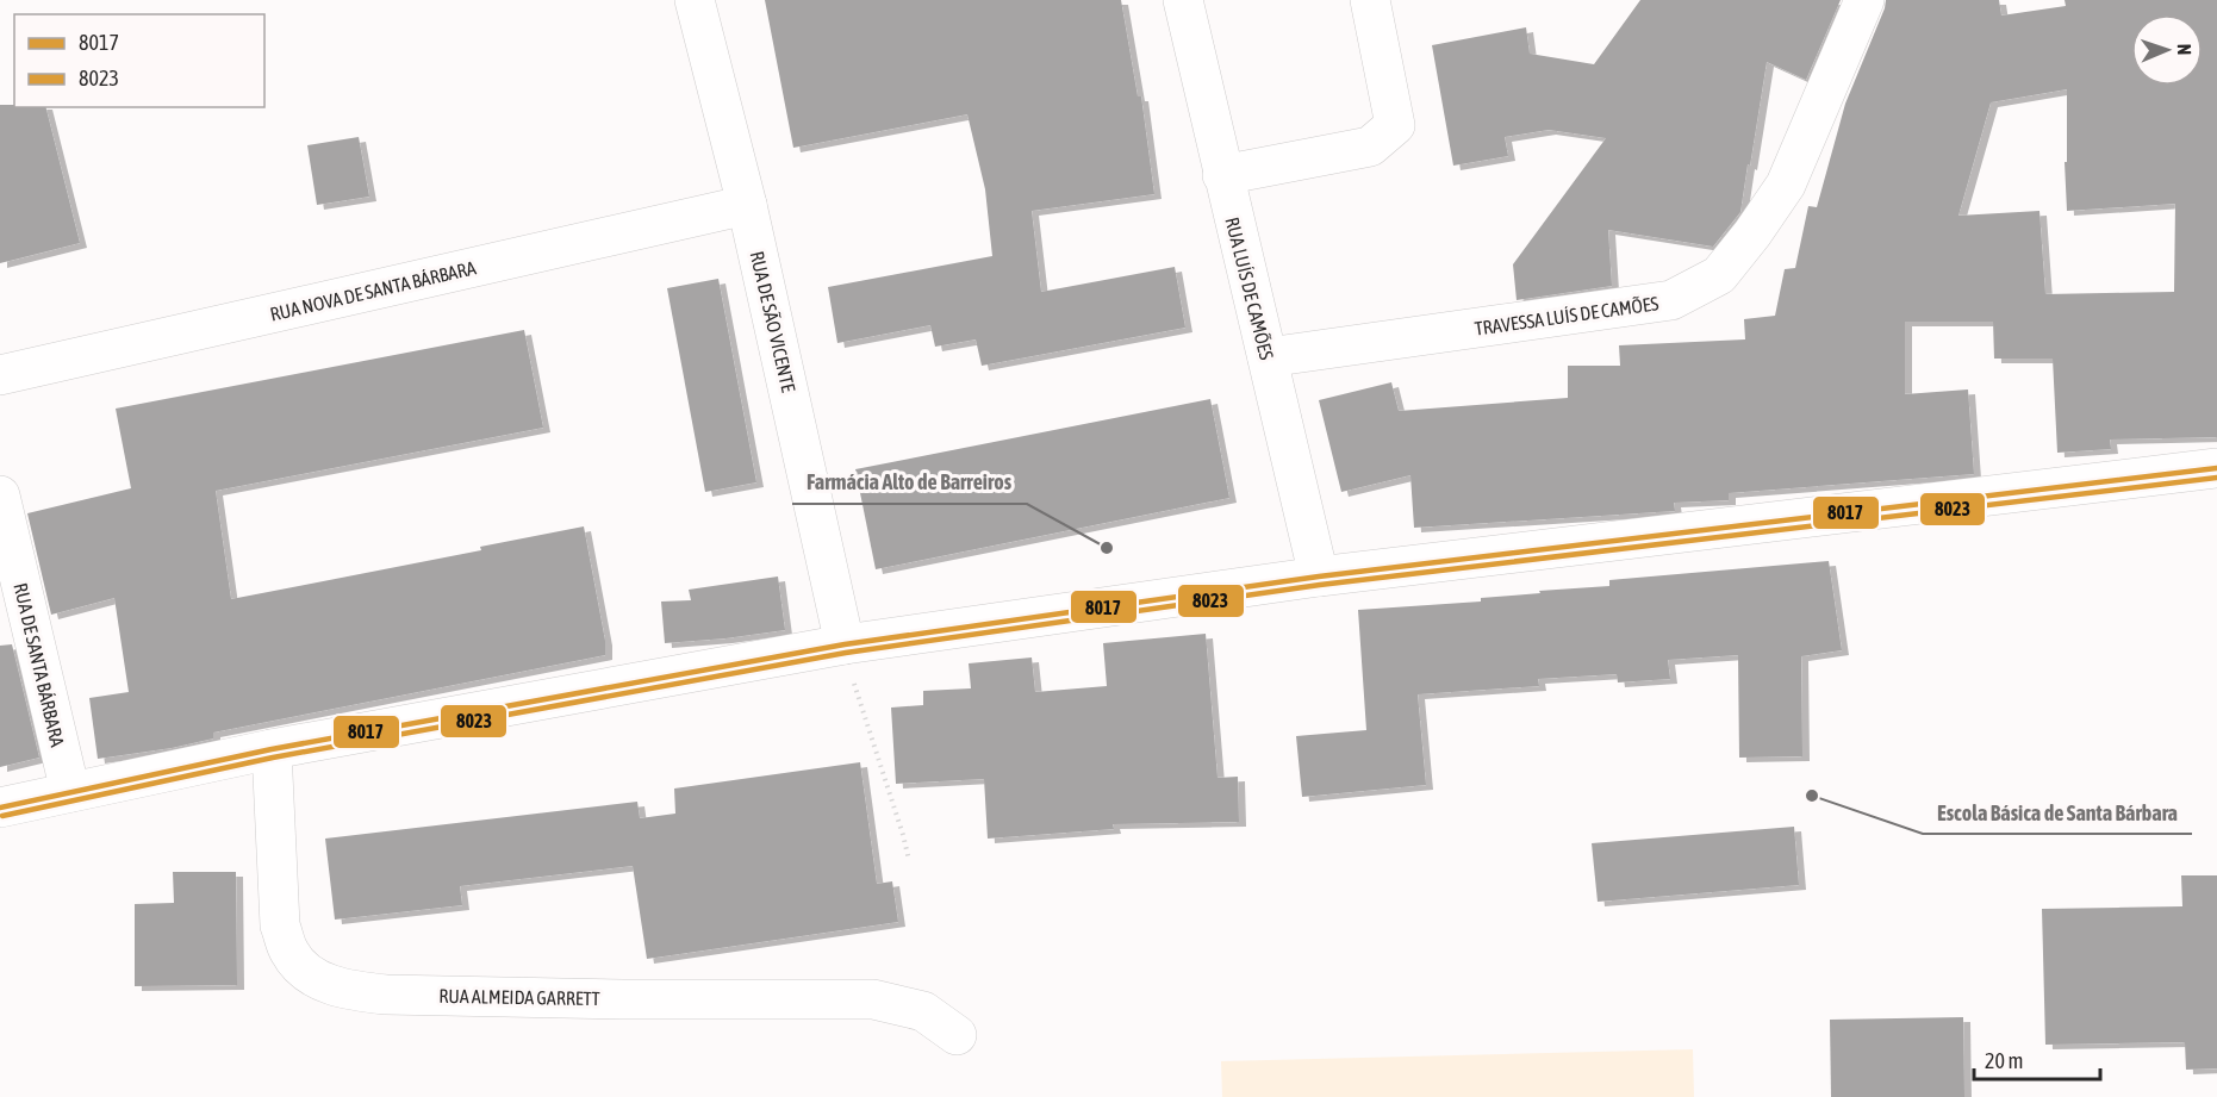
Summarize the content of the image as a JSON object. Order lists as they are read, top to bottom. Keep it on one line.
{"streets":{"street":["RUA LUÍS DE CAMÕES","RUA NOVA DE SANTA BÁRBARA","TRAVESSA LUÍS DE CAMÕES","RUA DE SÃO VICENTE","RUA DE SANTA BÁRBARA","RUA ALMEIDA GARRETT"]},"crossings":[["RUA LUÍS DE CAMÕES","TRAVESSA LUÍS DE CAMÕES"],["RUA NOVA DE SANTA BÁRBARA","RUA DE SÃO VICENTE"]],"places":["Farmácia Alto de Barreiros","Escola Básica de Santa Bárbara"],"lines":["transit line 8017","transit line 8023"],"legend":["8017","8023"],"scale_bar":"20 m","north":"right"}
